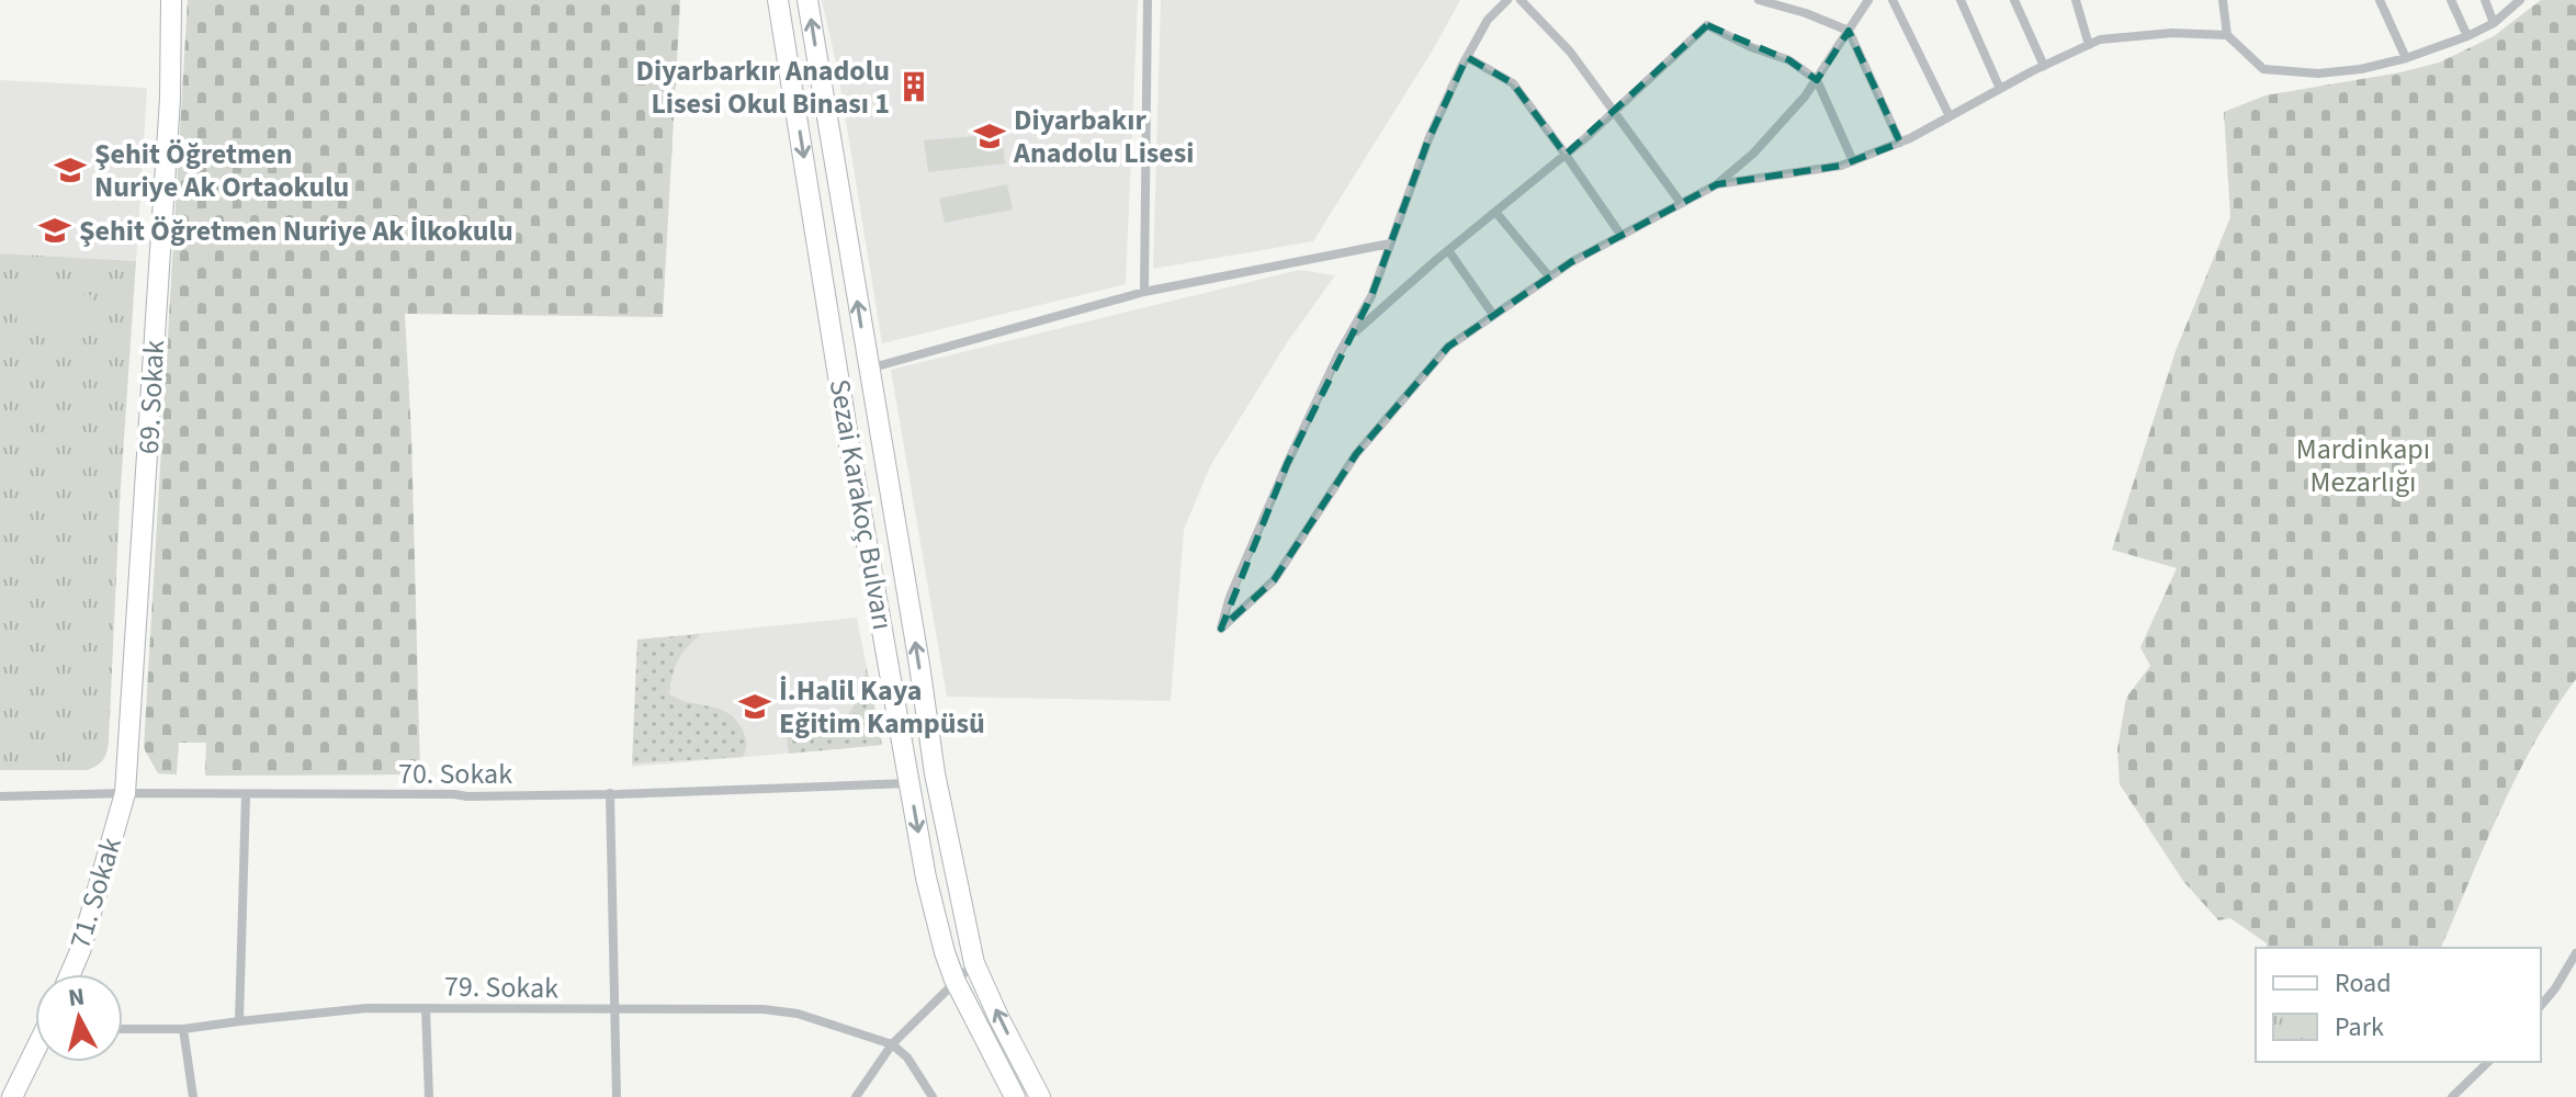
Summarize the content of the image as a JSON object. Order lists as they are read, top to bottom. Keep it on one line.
{"streets":{"street":["69. Sokak","Sezai Karakoç Bulvarı","70. Sokak","71. Sokak","79. Sokak"]},"crossings":[["69. Sokak","70. Sokak"],["69. Sokak","71. Sokak"],["Sezai Karakoç Bulvarı","70. Sokak"],["70. Sokak","71. Sokak"]],"parks":["Mardinkapı Mezarlığı"],"places":{"building":["Diyarbarkır Anadolu Lisesi Okul Binası 1"],"school or university":["Diyarbakır Anadolu Lisesi","Şehit Öğretmen Nuriye Ak Ortaokulu","Şehit Öğretmen Nuriye Ak İlkokulu","İ.Halil Kaya Eğitim Kampüsü"]},"legend":["Road","Park"],"north":"top"}
